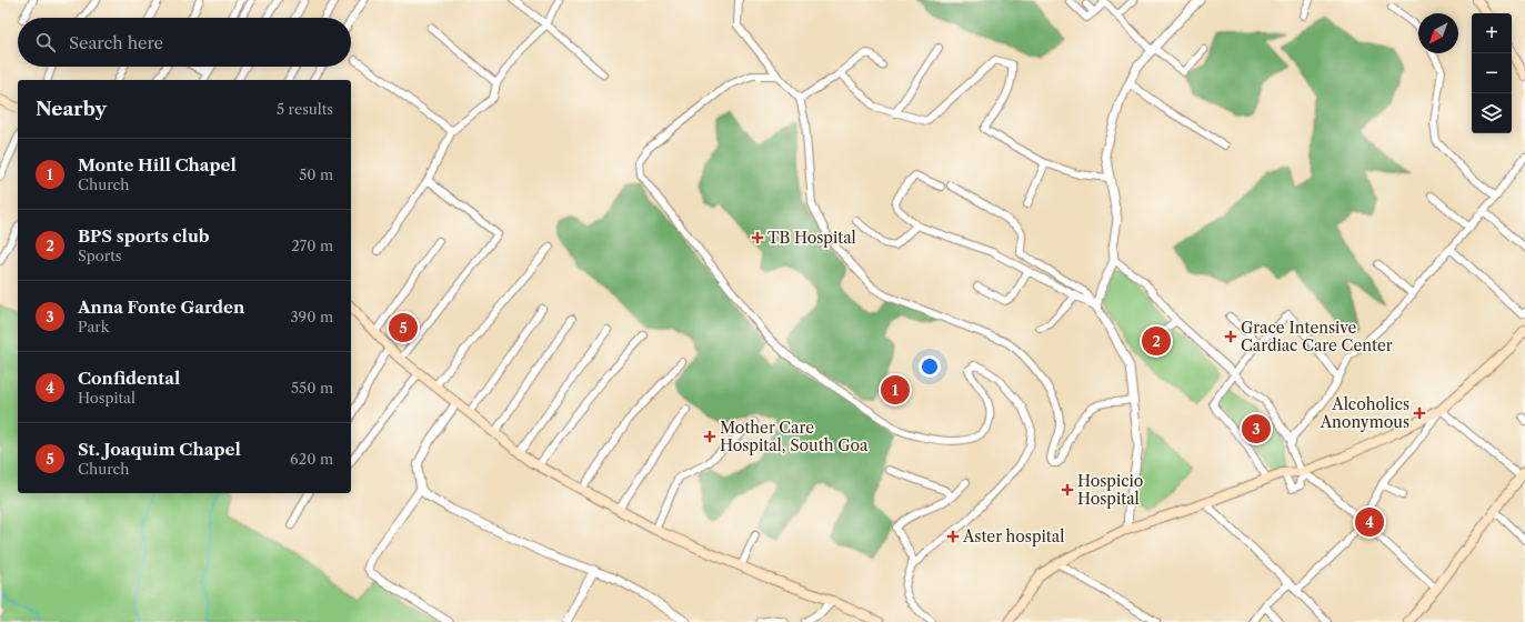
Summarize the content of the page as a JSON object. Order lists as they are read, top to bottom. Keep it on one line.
{"places":{"health":["TB Hospital","Grace Intensive Cardiac Care Center","Alcoholics Anonymous","Mother Care Hospital, South Goa","Hospicio Hospital","Aster hospital"]},"north":"bottom left","page":{"map_buttons":["+","−"],"search":"Search here","heading":["Nearby","5 results"],"list":[{"mark":"1","name":"Monte Hill Chapel","note":"Church","value":"50 m"},{"mark":"2","name":"BPS sports club","note":"Sports","value":"270 m"},{"mark":"3","name":"Anna Fonte Garden","note":"Park","value":"390 m"},{"mark":"4","name":"Confidental","note":"Hospital","value":"550 m"},{"mark":"5","name":"St. Joaquim Chapel","note":"Church","value":"620 m"}],"pins":["5","2","1","3","4"]}}
